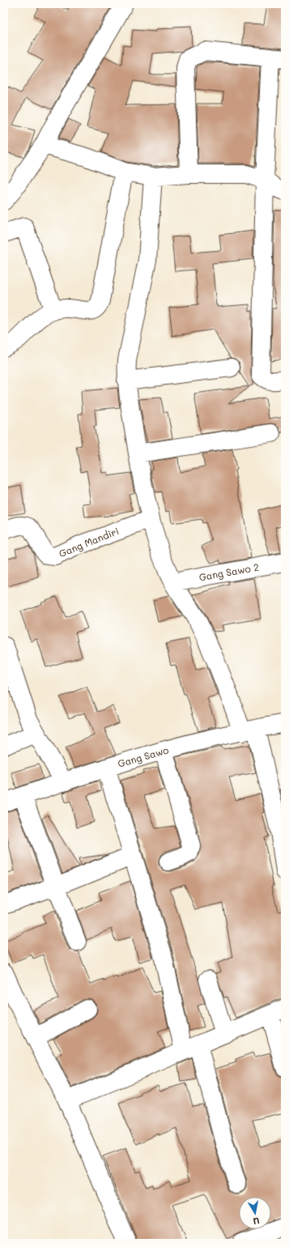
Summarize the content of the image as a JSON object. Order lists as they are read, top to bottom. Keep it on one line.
{"streets":{"street":["Gang Mandiri","Gang Sawo 2","Gang Sawo"]},"north":"bottom"}
